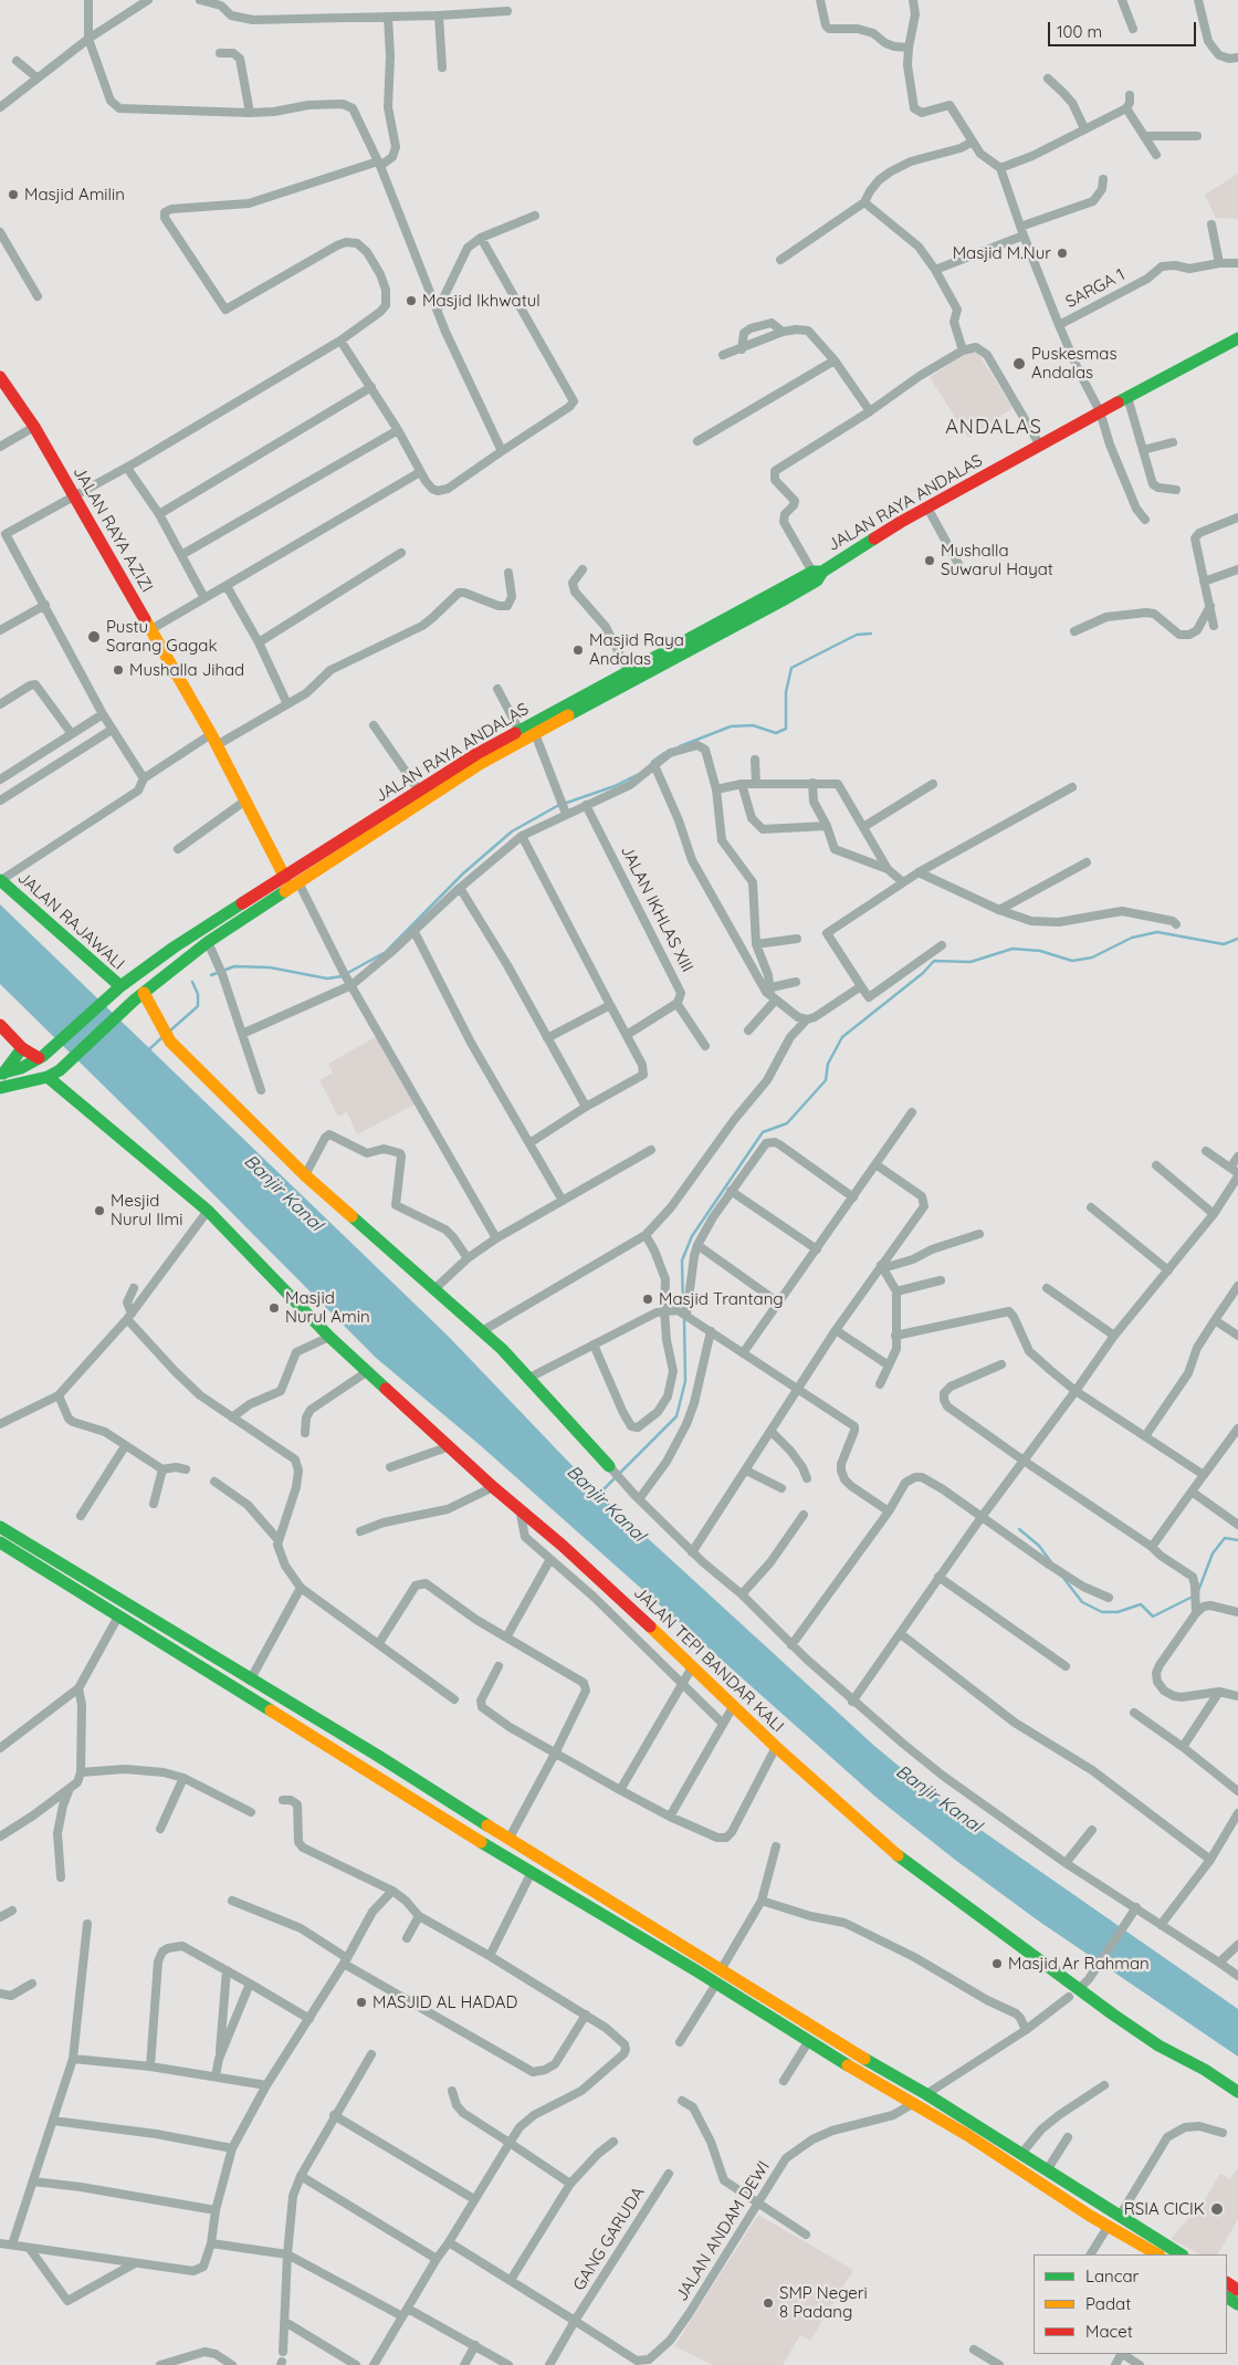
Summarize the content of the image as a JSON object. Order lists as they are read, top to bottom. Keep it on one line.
{"streets":{"main road":["JALAN RAYA ANDALAS","JALAN RAYA AZIZI","JALAN RAJAWALI","JALAN TEPI BANDAR KALI"],"street":["SARGA 1","JALAN IKHLAS XIII","JALAN ANDAM DEWI","GANG GARUDA"]},"crossings":[["JALAN RAYA ANDALAS","JALAN RAYA AZIZI"],["JALAN RAYA ANDALAS","JALAN RAJAWALI"],["JALAN RAYA ANDALAS","JALAN TEPI BANDAR KALI"],["JALAN ANDAM DEWI","GANG GARUDA"]],"districts":["ANDALAS"],"water":["Banjir Kanal"],"places":["Masjid Amilin","Masjid M.Nur","Masjid Ikhwatul","Puskesmas Andalas","Mushalla Suwarul Hayat","Pustu Sarang Gagak","Masjid Raya Andalas","Mushalla Jihad","Mesjid Nurul Ilmi","Masjid Trantang","Masjid Nurul Amin","Masjid Ar Rahman","MASJID AL HADAD","RSIA CICIK","SMP Negeri 8 Padang"],"legend":["Lancar","Padat","Macet"],"scale_bar":"100 m"}
